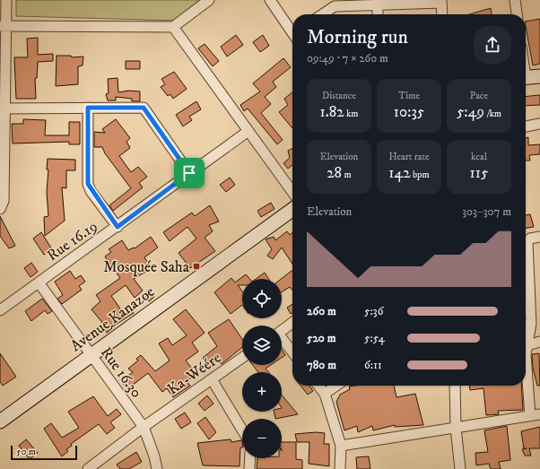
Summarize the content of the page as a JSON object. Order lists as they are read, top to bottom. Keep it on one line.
{"streets":{"street":["Rue 16.19","Avenue Kanazoe","Rue 16.30","Ka-Wéére"]},"crossings":[["Rue 16.19","Rue 16.30"],["Avenue Kanazoe","Rue 16.30"],["Rue 16.30","Ka-Wéére"]],"places":{"transit":["Mosquée Saha"]},"scale_bar":"50 m","page":{"heading":["Morning run","09:49 · 7 × 260 m"],"stats":[["Distance","1.82 km"],["Time","10:35"],["Pace","5:49 /km"],["Elevation","28 m"],["Heart rate","142 bpm"],["kcal","115"]],"chart":["Elevation","303–307 m"],"map_buttons":["+","−"],"list":[{"name":"260 m","note":"5:36"},{"name":"520 m","note":"5:54"},{"name":"780 m","note":"6:11"}],"scale":"50 m"}}
